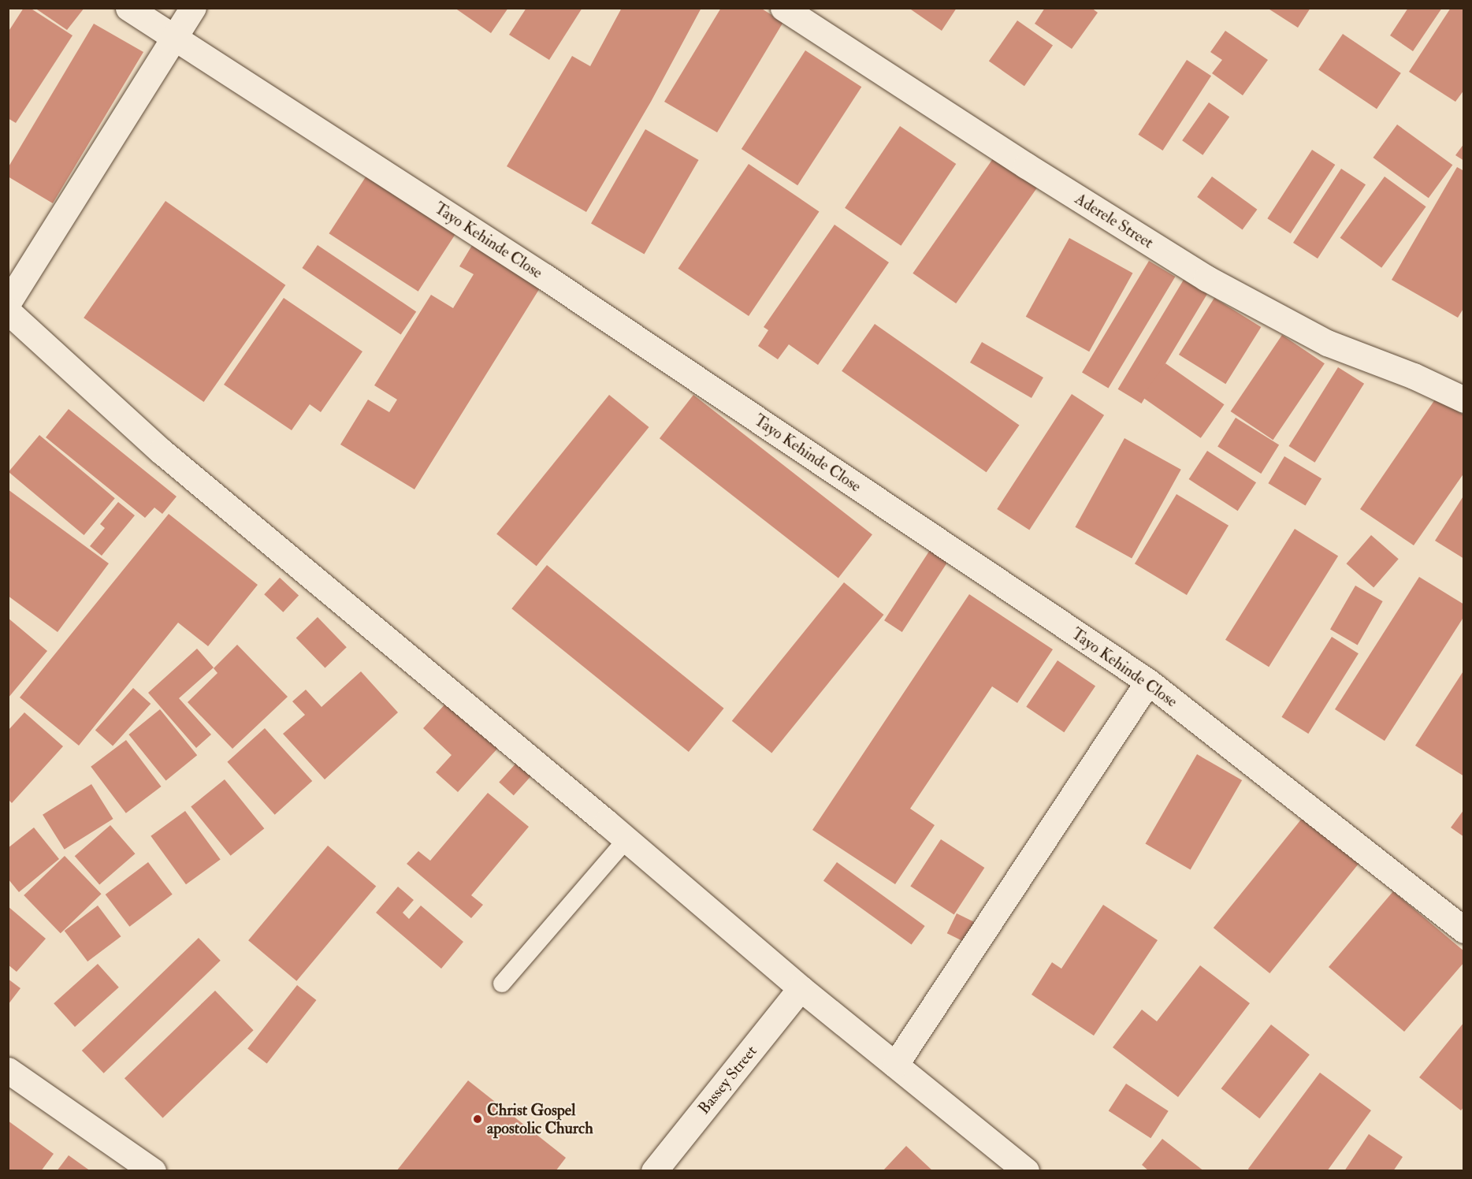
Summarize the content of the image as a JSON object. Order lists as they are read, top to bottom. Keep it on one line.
{"streets":{"street":["Aderele Street","Tayo Kehinde Close","Bassey Street"]},"places":["Christ Gospel apostolic Church"]}
